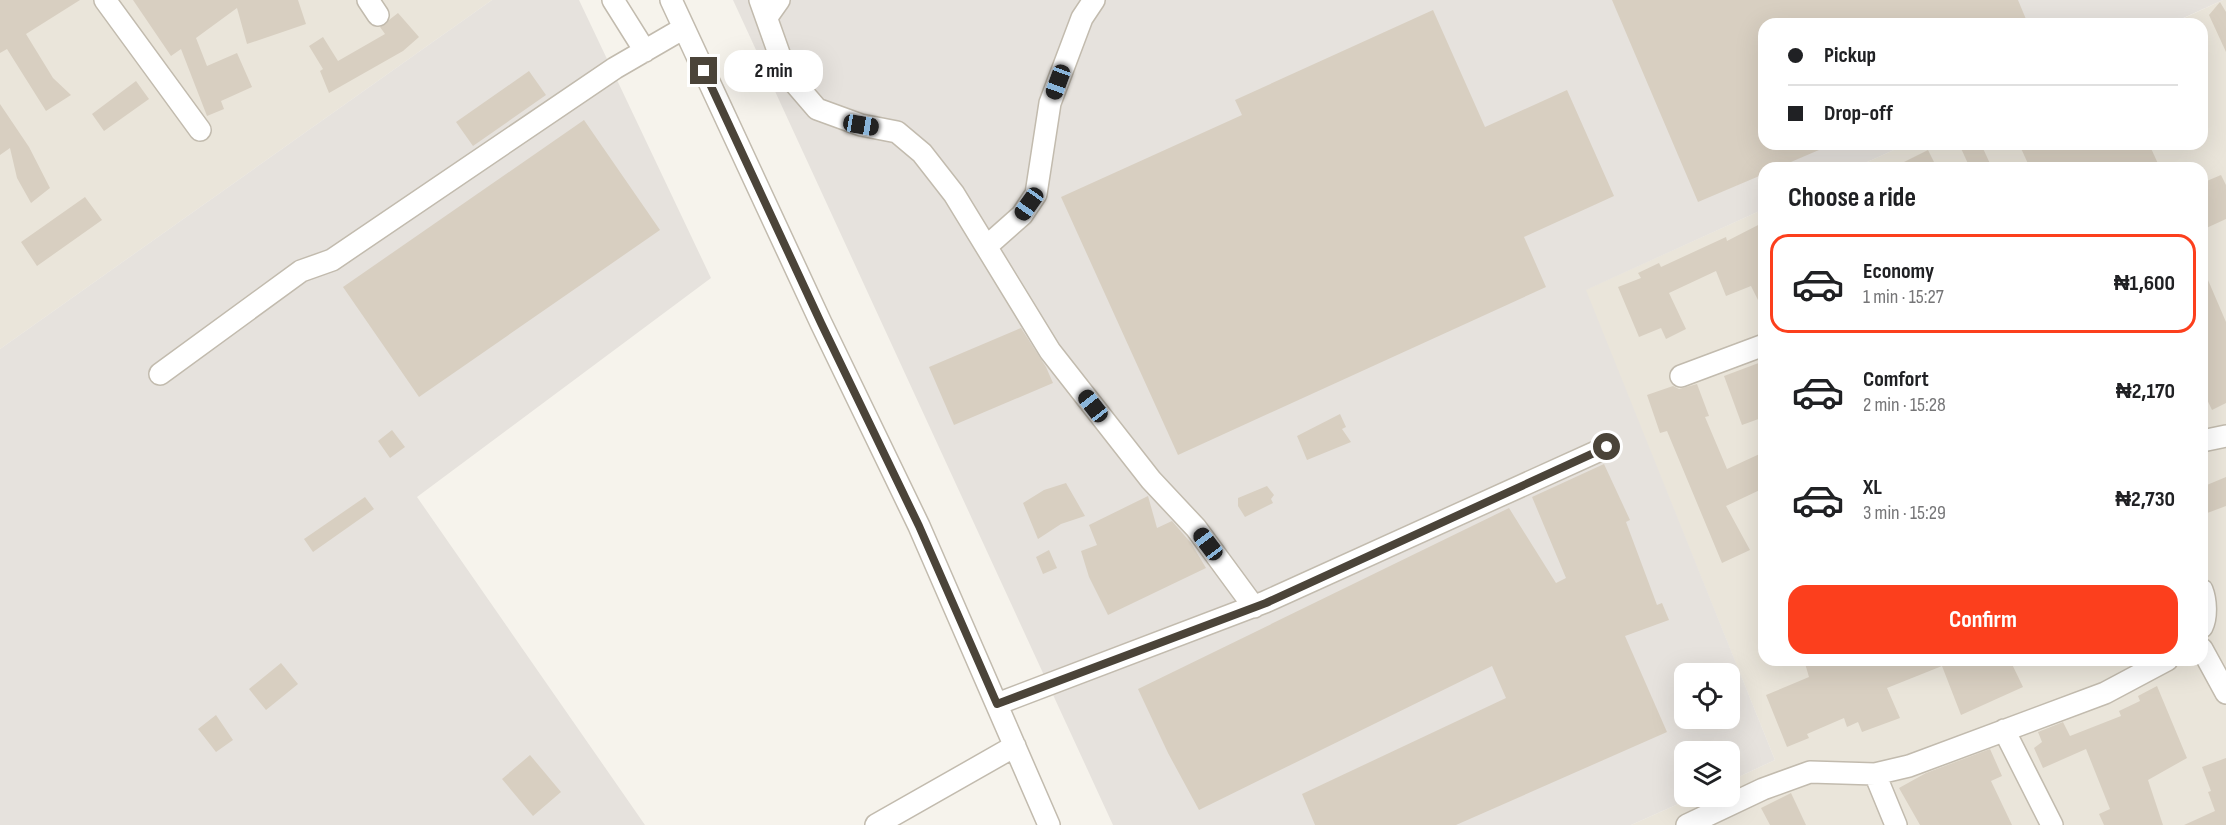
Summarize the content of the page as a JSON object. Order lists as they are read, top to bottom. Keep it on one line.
{"page":{"banner":["Pickup","Drop-off"],"bubble":"2 min","heading":"Choose a ride","list":[{"name":"Economy","note":"1 min · 15:27","value":"₦1,600"},{"name":"Comfort","note":"2 min · 15:28","value":"₦2,170"},{"name":"XL","note":"3 min · 15:29","value":"₦2,730"}],"buttons":"Confirm"}}
